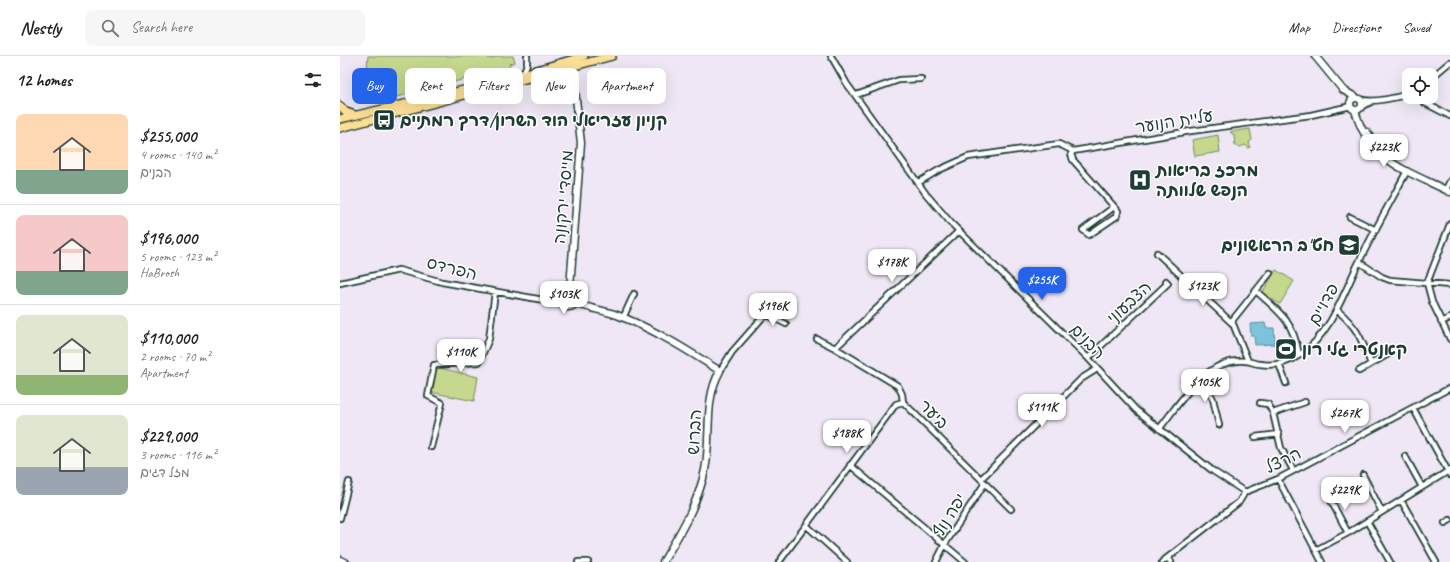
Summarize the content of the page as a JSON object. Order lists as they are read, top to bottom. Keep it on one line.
{"streets":{"street":["עליית הנוער","מייסדי ירקונה","הפרדס","הצבעוני","פדויים","הבנים","ביער","הברוש","הרצל","יפה נוף"]},"crossings":[["מייסדי ירקונה","הפרדס"],["הצבעוני","הבנים"],["פדויים","הבנים"],["הבנים","הרצל"],["הבנים","יפה נוף"],["ביער","יפה נוף"]],"places":{"bus stop":["קניון עזריאלי הוד השרון/דרך רמתיים"],"hospital":["מרכז בריאות הנפש שלוותה"],"school or university":["חט\"ב הראשונים"],"sports":["קאנטרי גלי רון"]},"page":{"header":"Nestly","search":"Search here","nav":["Map","Directions","Saved"],"heading":"12 homes","chip":["Buy","Rent","Filters","New","Apartment"],"list":[{"name":"$255,000","note":"4 rooms · 140 m² · הבנים"},{"name":"$196,000","note":"5 rooms · 123 m² · HaBrosh"},{"name":"$110,000","note":"2 rooms · 70 m² · Apartment"},{"name":"$229,000","note":"3 rooms · 116 m² · מזל דגים"}],"price":["$223K","$178K","$255K","$123K","$103K","$196K","$110K","$105K","$111K","$267K","$188K","$229K"]}}
